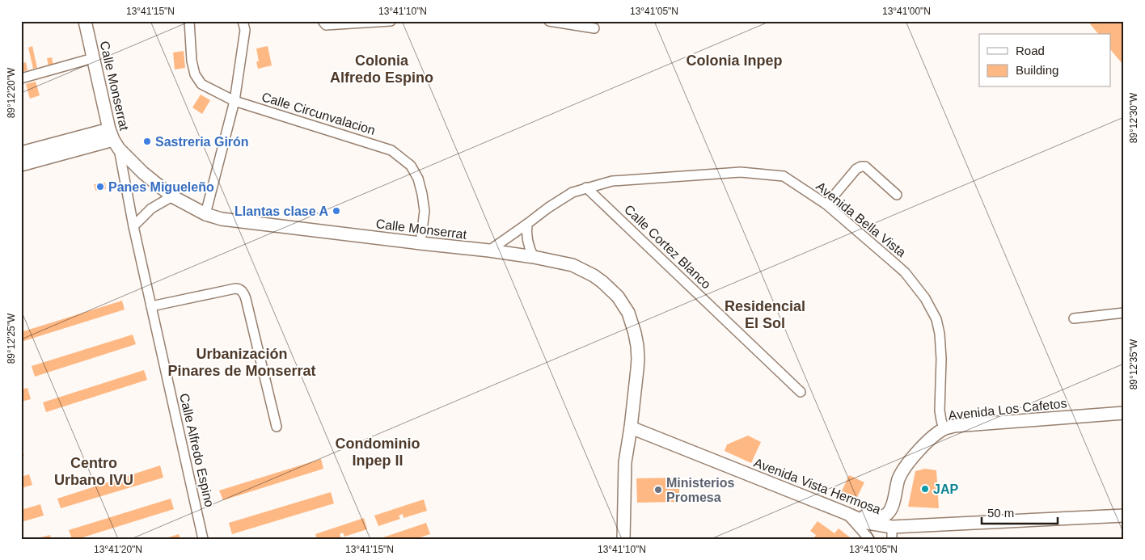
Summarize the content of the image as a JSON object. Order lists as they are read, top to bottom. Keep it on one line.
{"streets":{"street":["Calle Monserrat","Calle Circunvalacion","Avenida Bella Vista","Calle Cortez Blanco","Avenida Los Cafetos","Calle Alfredo Espino","Avenida Vista Hermosa"]},"crossings":[["Calle Monserrat","Calle Circunvalacion"],["Calle Monserrat","Avenida Bella Vista"],["Calle Monserrat","Calle Alfredo Espino"],["Calle Monserrat","Avenida Vista Hermosa"],["Avenida Bella Vista","Calle Cortez Blanco"],["Avenida Bella Vista","Avenida Los Cafetos"]],"districts":["Colonia Alfredo Espino","Colonia Inpep","Residencial El Sol","Urbanización Pinares de Monserrat","Condominio Inpep II","Centro Urbano IVU"],"places":["Sastreria Girón","Panes Migueleño","Llantas clase A","JAP","Ministerios Promesa"],"legend":["Road","Building"],"scale_bar":"50 m","coordinates":["13°41'15\"N","13°41'10\"N","13°41'05\"N","13°41'00\"N","89°12'20\"W","89°12'30\"W","89°12'25\"W","89°12'35\"W","13°41'20\"N"]}
